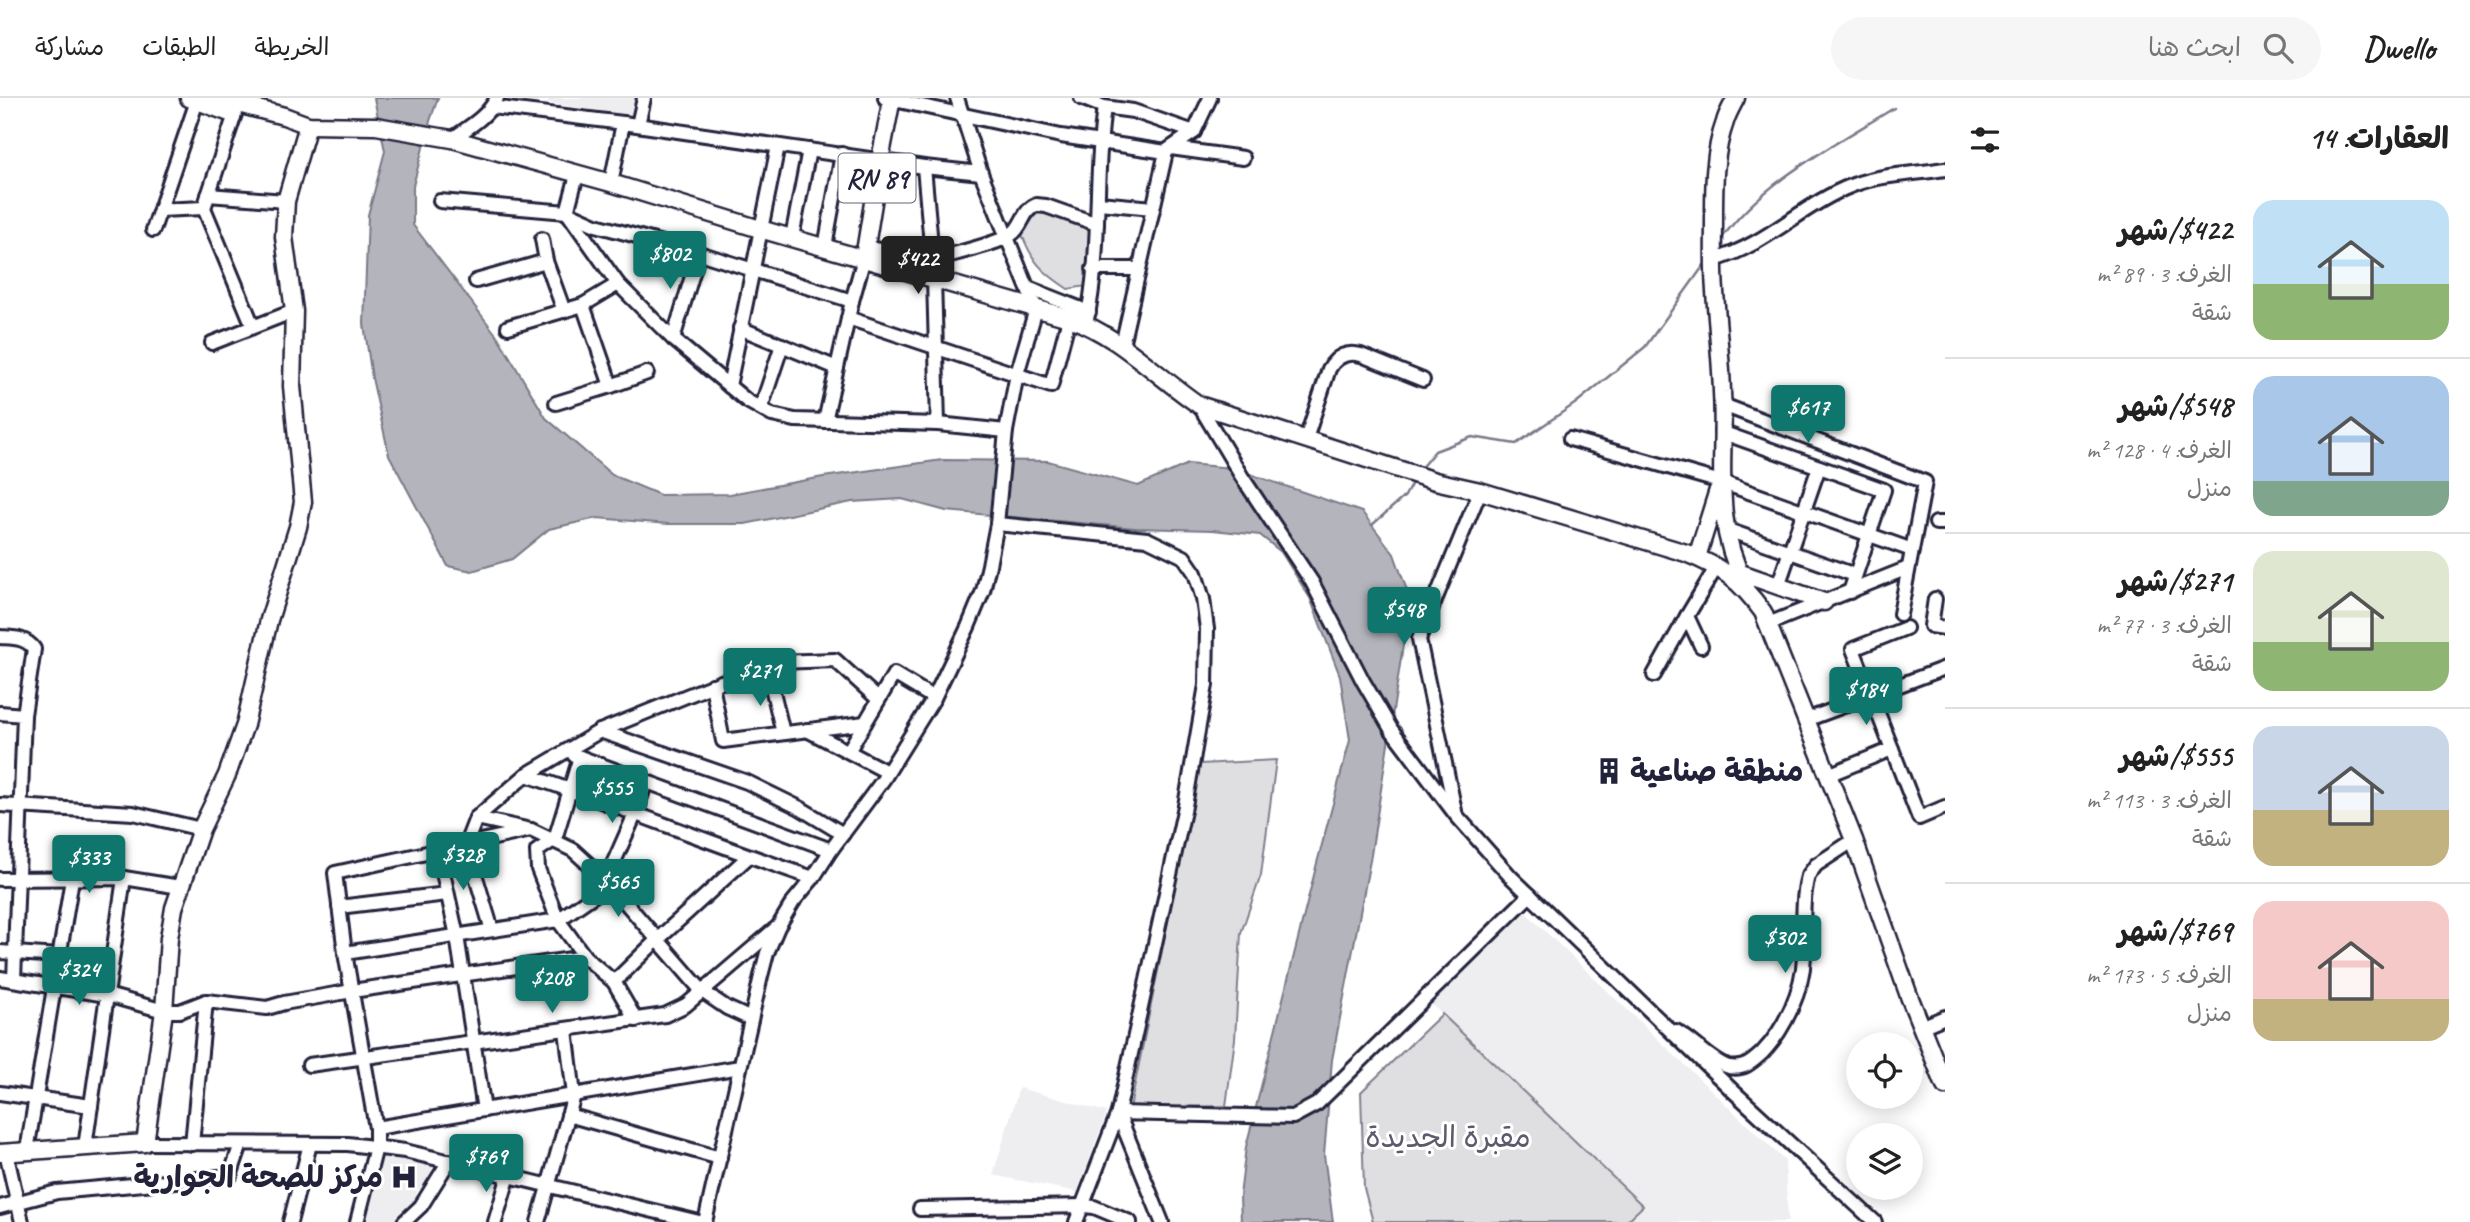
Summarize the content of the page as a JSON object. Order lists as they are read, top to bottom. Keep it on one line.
{"streets":{"main road":["RN 89"]},"parks":["مقبرة الجديدة"],"places":{"building":["منطقة صناعية"],"hospital":["مركز للصحة الجوارية"]},"page":{"header":"Dwello","search":"ابحث هنا","nav":["الخريطة","الطبقات","مشاركة"],"heading":"العقارات: 14","list":[{"name":"$422/شهر","note":"الغرف: 3 · 89 m² · شقة"},{"name":"$548/شهر","note":"الغرف: 4 · 128 m² · منزل"},{"name":"$271/شهر","note":"الغرف: 3 · 77 m² · شقة"},{"name":"$555/شهر","note":"الغرف: 3 · 113 m² · شقة"},{"name":"$769/شهر","note":"الغرف: 5 · 173 m² · منزل"}],"price":["$802","$422","$617","$548","$271","$184","$555","$328","$333","$565","$302","$324","$208","$769"]}}
